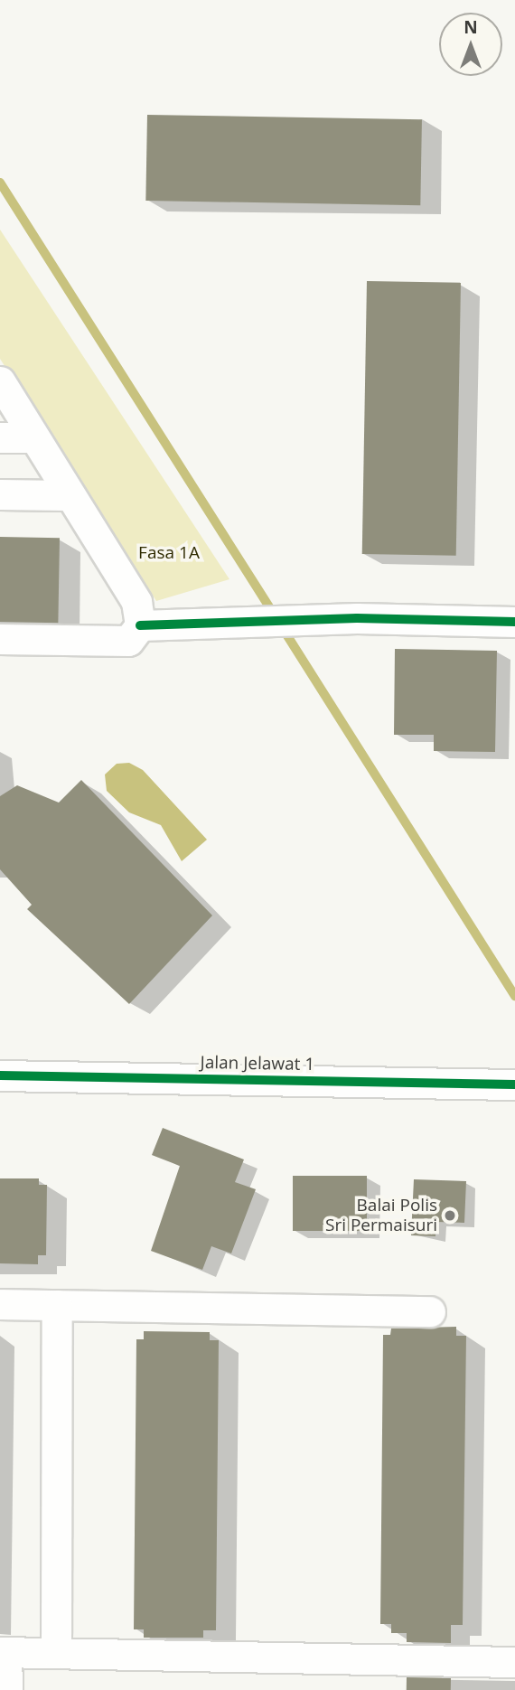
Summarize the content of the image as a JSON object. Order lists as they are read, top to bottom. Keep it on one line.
{"streets":{"street":["Jalan Jelawat 1"]},"parks":["Fasa 1A"],"places":["Balai Polis Sri Permaisuri"],"north":"top"}
